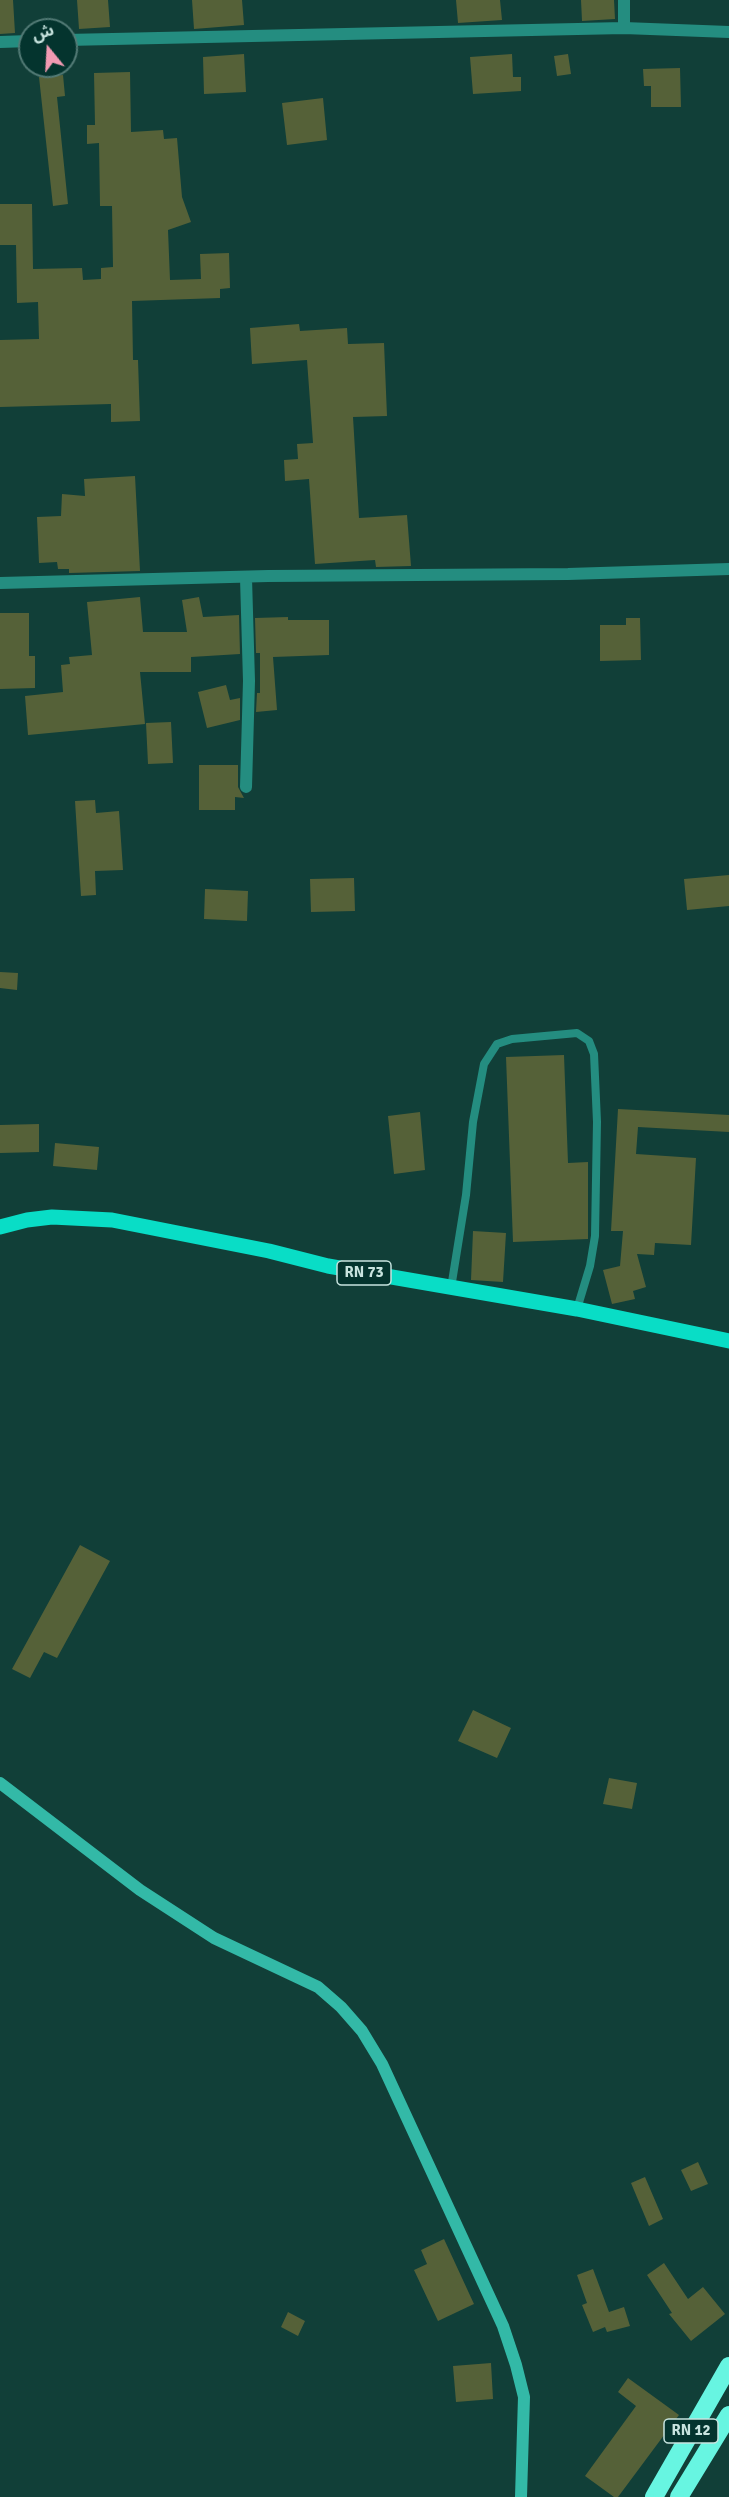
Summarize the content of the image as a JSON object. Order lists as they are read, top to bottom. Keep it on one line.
{"streets":{"highway":["RN 12"],"main road":["RN 73"]},"north":"top"}
